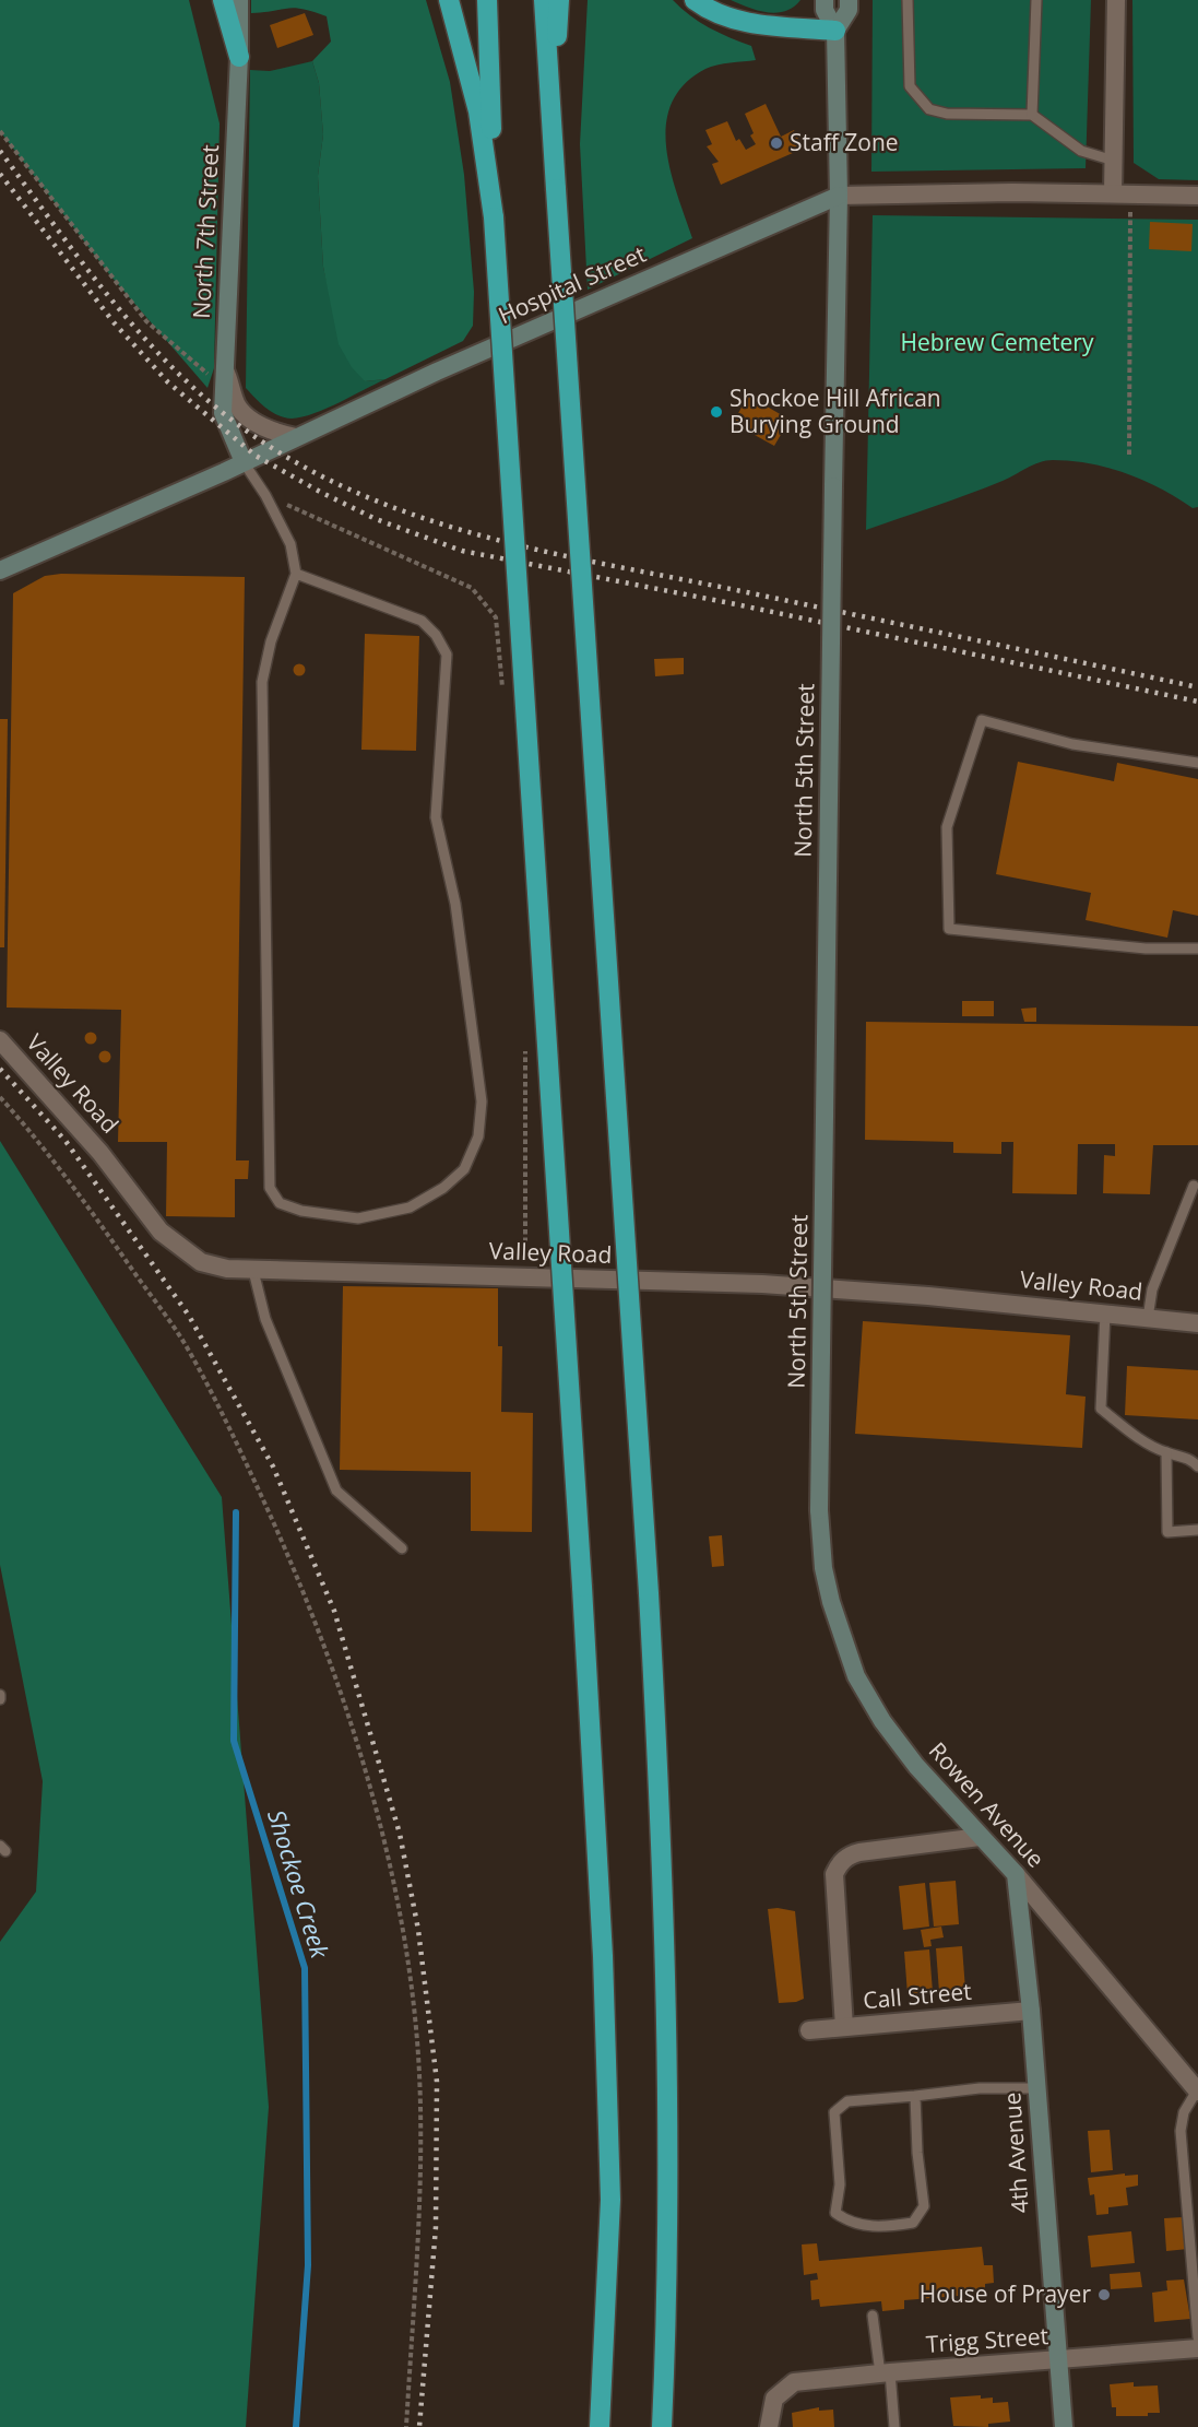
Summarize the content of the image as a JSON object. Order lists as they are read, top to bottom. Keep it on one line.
{"streets":{"main road":["North 7th Street","Hospital Street","North 5th Street","Rowen Avenue","4th Avenue"],"street":["Valley Road","Call Street","Trigg Street"]},"crossings":[["North 7th Street","Hospital Street"],["Hospital Street","North 5th Street"],["North 5th Street","Rowen Avenue"],["Rowen Avenue","4th Avenue"],["Call Street","4th Avenue"],["4th Avenue","Trigg Street"]],"water":["Shockoe Creek"],"parks":["Hebrew Cemetery"],"places":["Staff Zone","Shockoe Hill African Burying Ground","House of Prayer"]}
